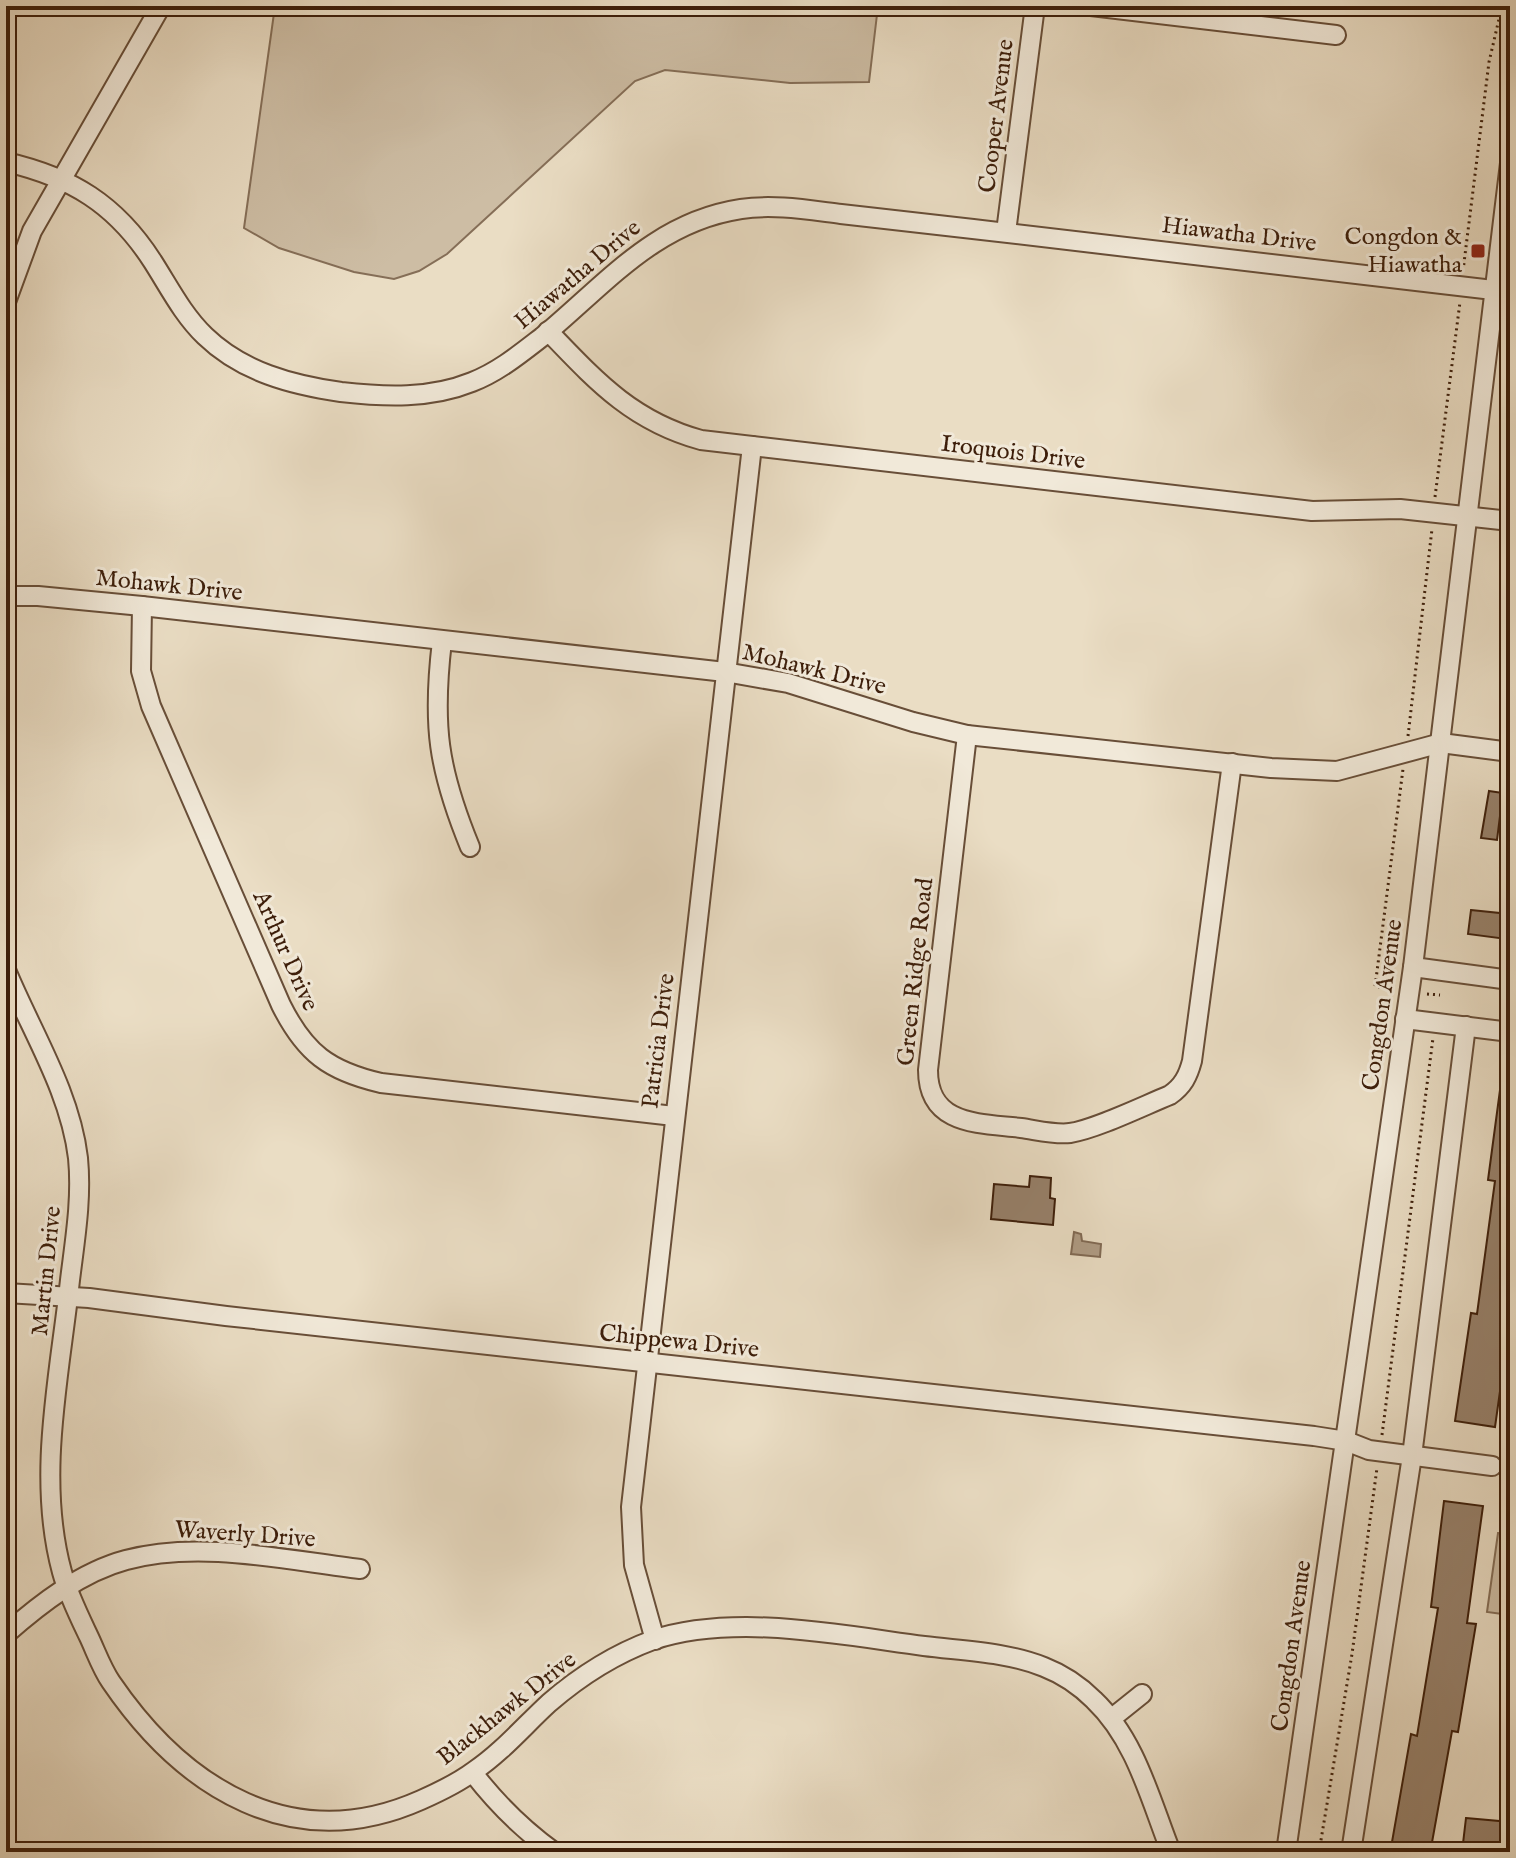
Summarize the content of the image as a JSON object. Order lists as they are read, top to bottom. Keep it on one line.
{"streets":{"street":["Cooper Avenue","Hiawatha Drive","Iroquois Drive","Mohawk Drive","Arthur Drive","Green Ridge Road","Congdon Avenue","Patricia Drive","Martin Drive","Chippewa Drive","Waverly Drive","Blackhawk Drive"]},"crossings":[["Cooper Avenue","Hiawatha Drive"],["Hiawatha Drive","Iroquois Drive"],["Hiawatha Drive","Congdon Avenue"],["Iroquois Drive","Congdon Avenue"],["Iroquois Drive","Patricia Drive"],["Mohawk Drive","Arthur Drive"],["Mohawk Drive","Green Ridge Road"],["Mohawk Drive","Congdon Avenue"],["Mohawk Drive","Patricia Drive"],["Arthur Drive","Patricia Drive"],["Congdon Avenue","Chippewa Drive"],["Patricia Drive","Chippewa Drive"],["Patricia Drive","Blackhawk Drive"],["Martin Drive","Chippewa Drive"],["Martin Drive","Waverly Drive"],["Martin Drive","Blackhawk Drive"],["Waverly Drive","Blackhawk Drive"]],"places":{"transit":["Congdon & Hiawatha"]}}
